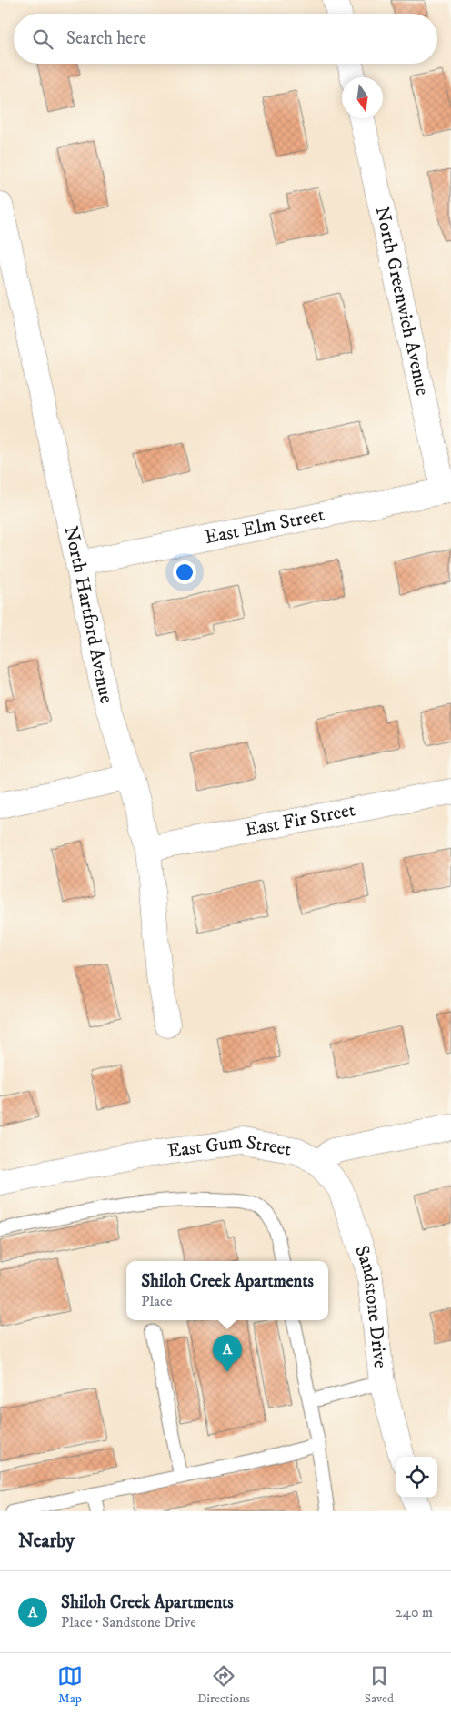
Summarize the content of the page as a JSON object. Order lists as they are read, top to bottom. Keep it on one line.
{"streets":{"street":["North Greenwich Avenue","East Elm Street","North Hartford Avenue","East Fir Street","East Gum Street","Sandstone Drive"]},"crossings":[["North Greenwich Avenue","East Elm Street"],["East Elm Street","North Hartford Avenue"],["North Hartford Avenue","East Fir Street"],["East Gum Street","Sandstone Drive"]],"north":"bottom","page":{"search":"Search here","popup":["Shiloh Creek Apartments","Place"],"pins":"A","heading":"Nearby","list":[{"mark":"A","name":"Shiloh Creek Apartments","note":"Place · Sandstone Drive","value":"240 m"}],"nav":["Map","Directions","Saved"]}}
